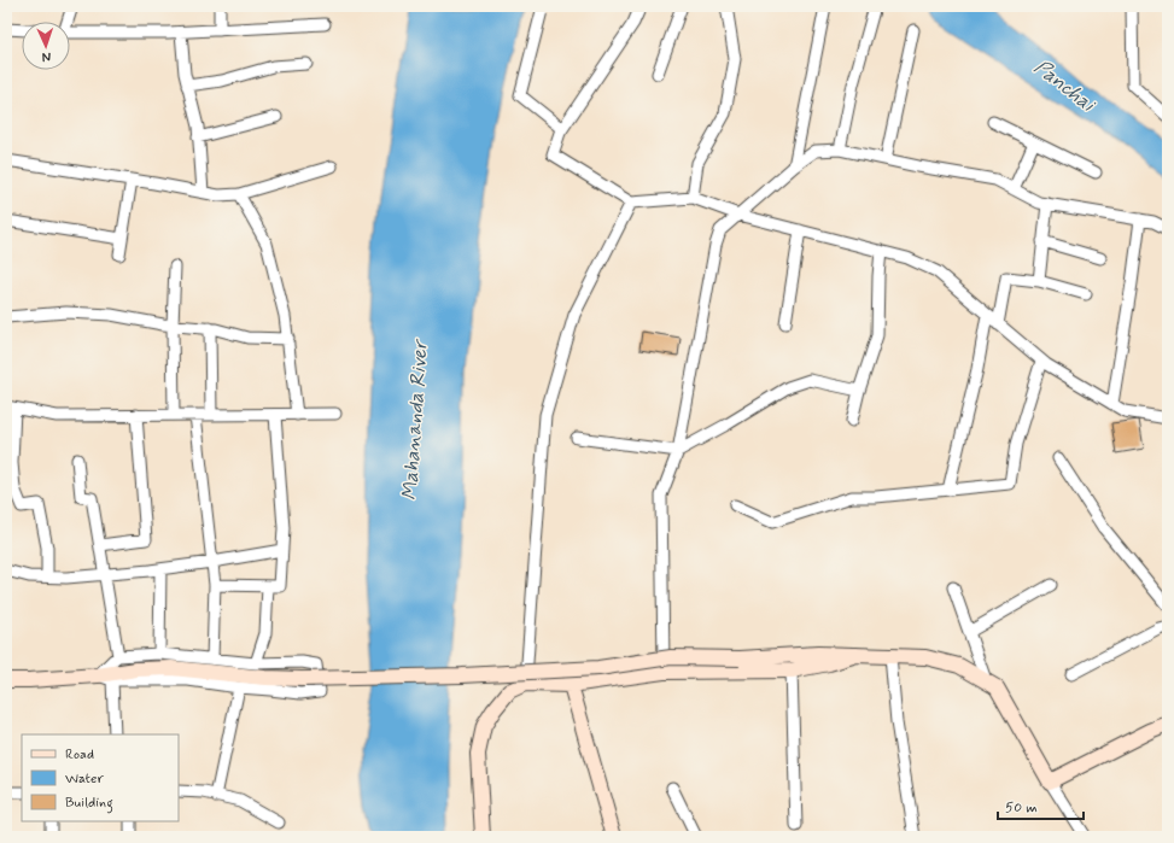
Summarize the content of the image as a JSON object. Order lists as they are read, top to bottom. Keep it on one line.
{"water":["Panchai","Mahananda River"],"legend":["Road","Water","Building"],"scale_bar":"50 m","north":"bottom"}
